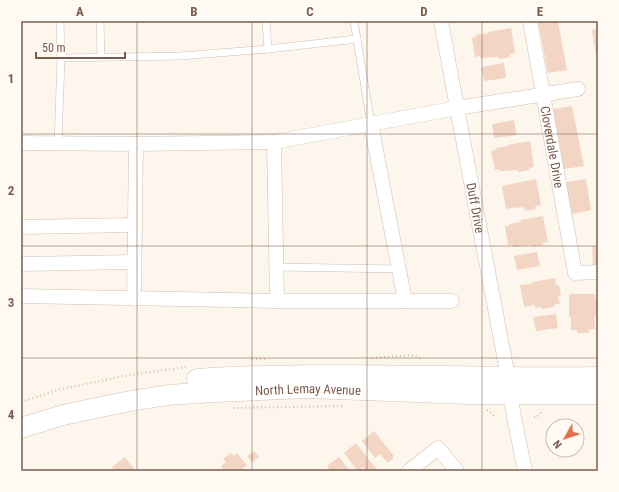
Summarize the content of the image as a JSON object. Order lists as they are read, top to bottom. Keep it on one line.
{"streets":{"main road":["North Lemay Avenue"],"street":["Cloverdale Drive","Duff Drive"]},"crossings":[["Duff Drive","North Lemay Avenue"]],"scale_bar":"50 m","north":"bottom left","grid":{"columns":["A","B","C","D","E"],"rows":["1","2","3","4"]}}
